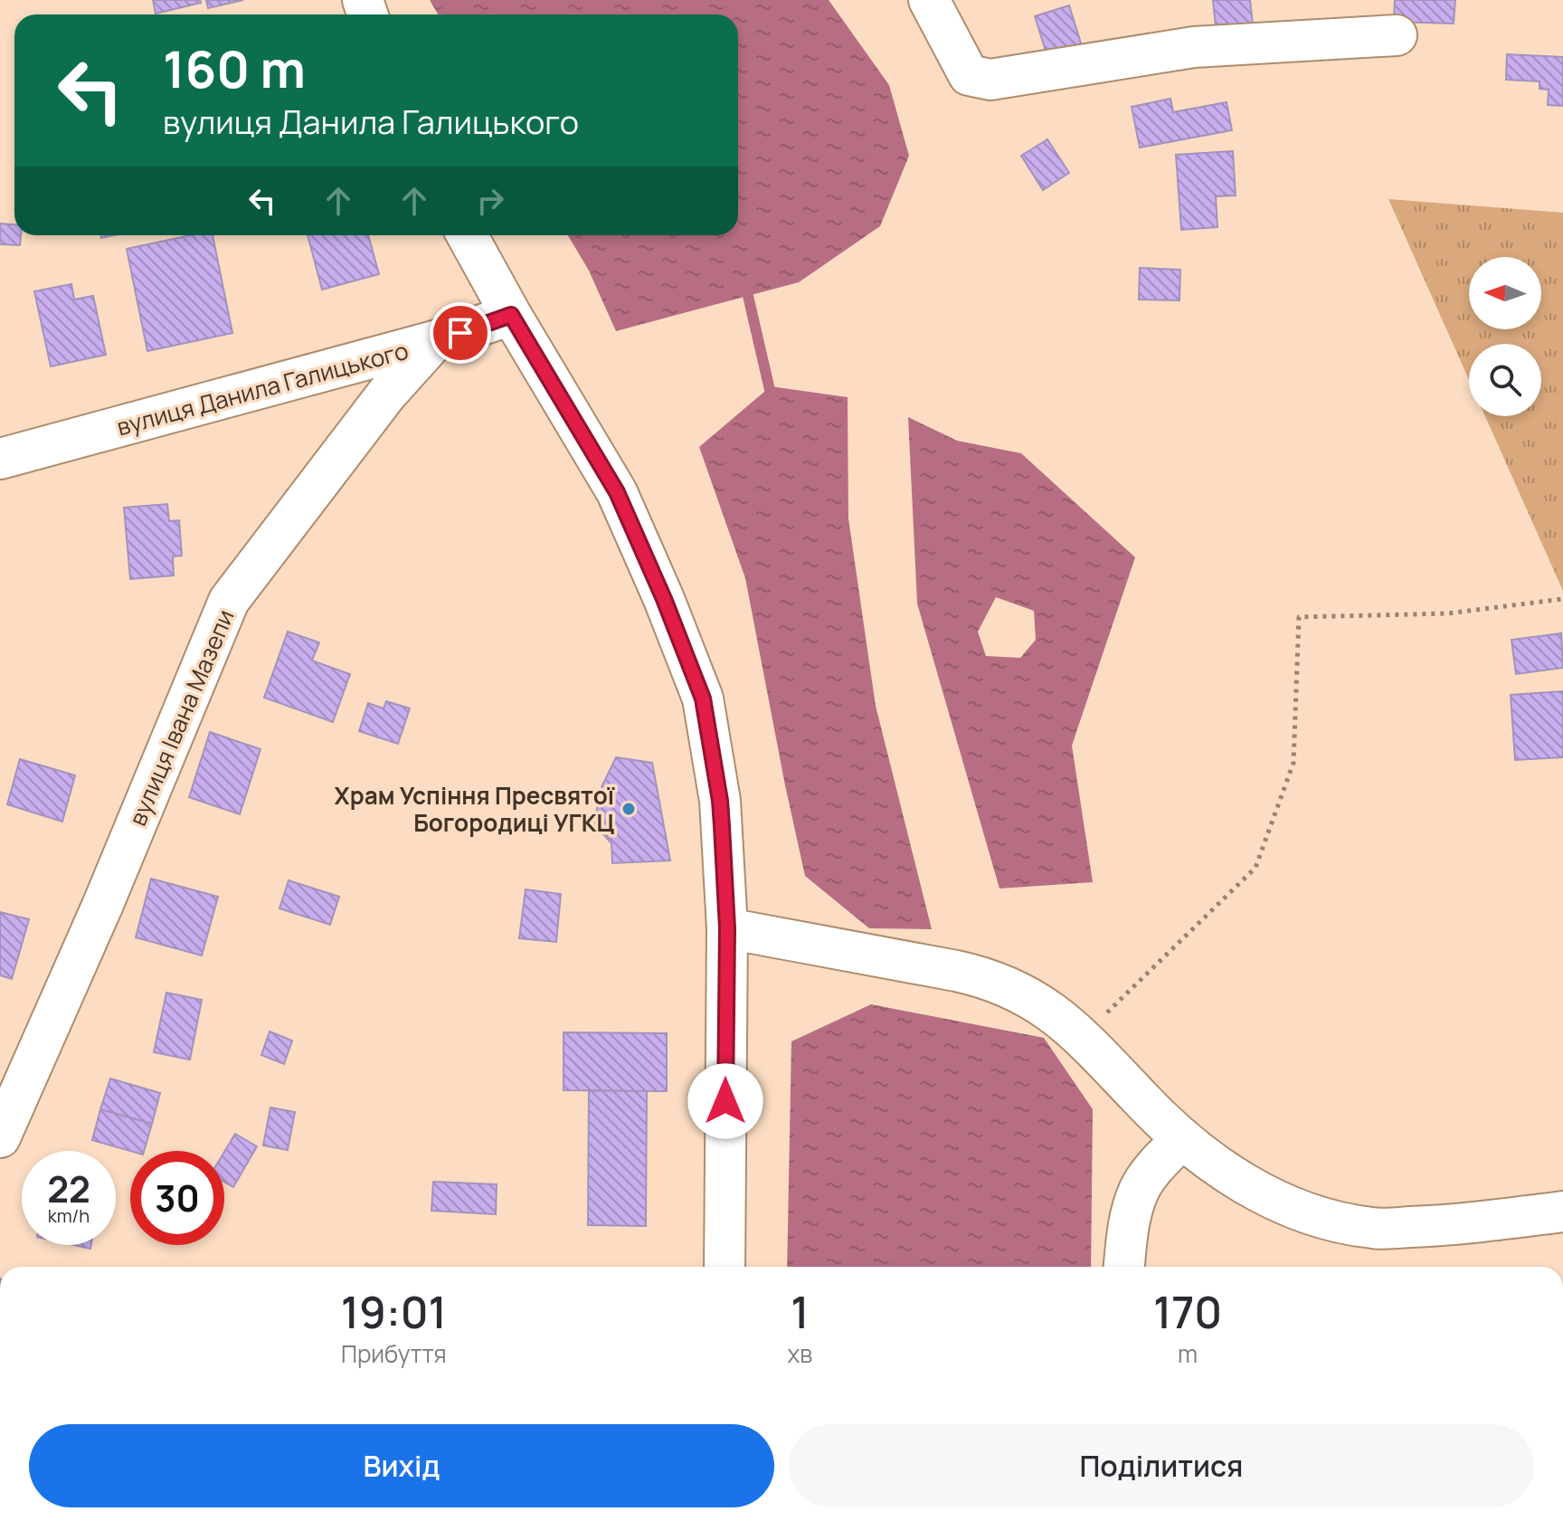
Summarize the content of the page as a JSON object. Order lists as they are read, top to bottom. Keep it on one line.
{"streets":{"street":["вулиця Данила Галицького","вулиця Івана Мазепи"]},"crossings":[["вулиця Данила Галицького","вулиця Івана Мазепи"]],"places":["Храм Успіння Пресвятої Богородиці УГКЦ"],"north":"left","page":{"turn":["160 m","вулиця Данила Галицького"],"speed":"22 km/h","limit":"30","eta":["19:01","Прибуття","1","хв","170","m"],"buttons":["Вихід","Поділитися"]}}
